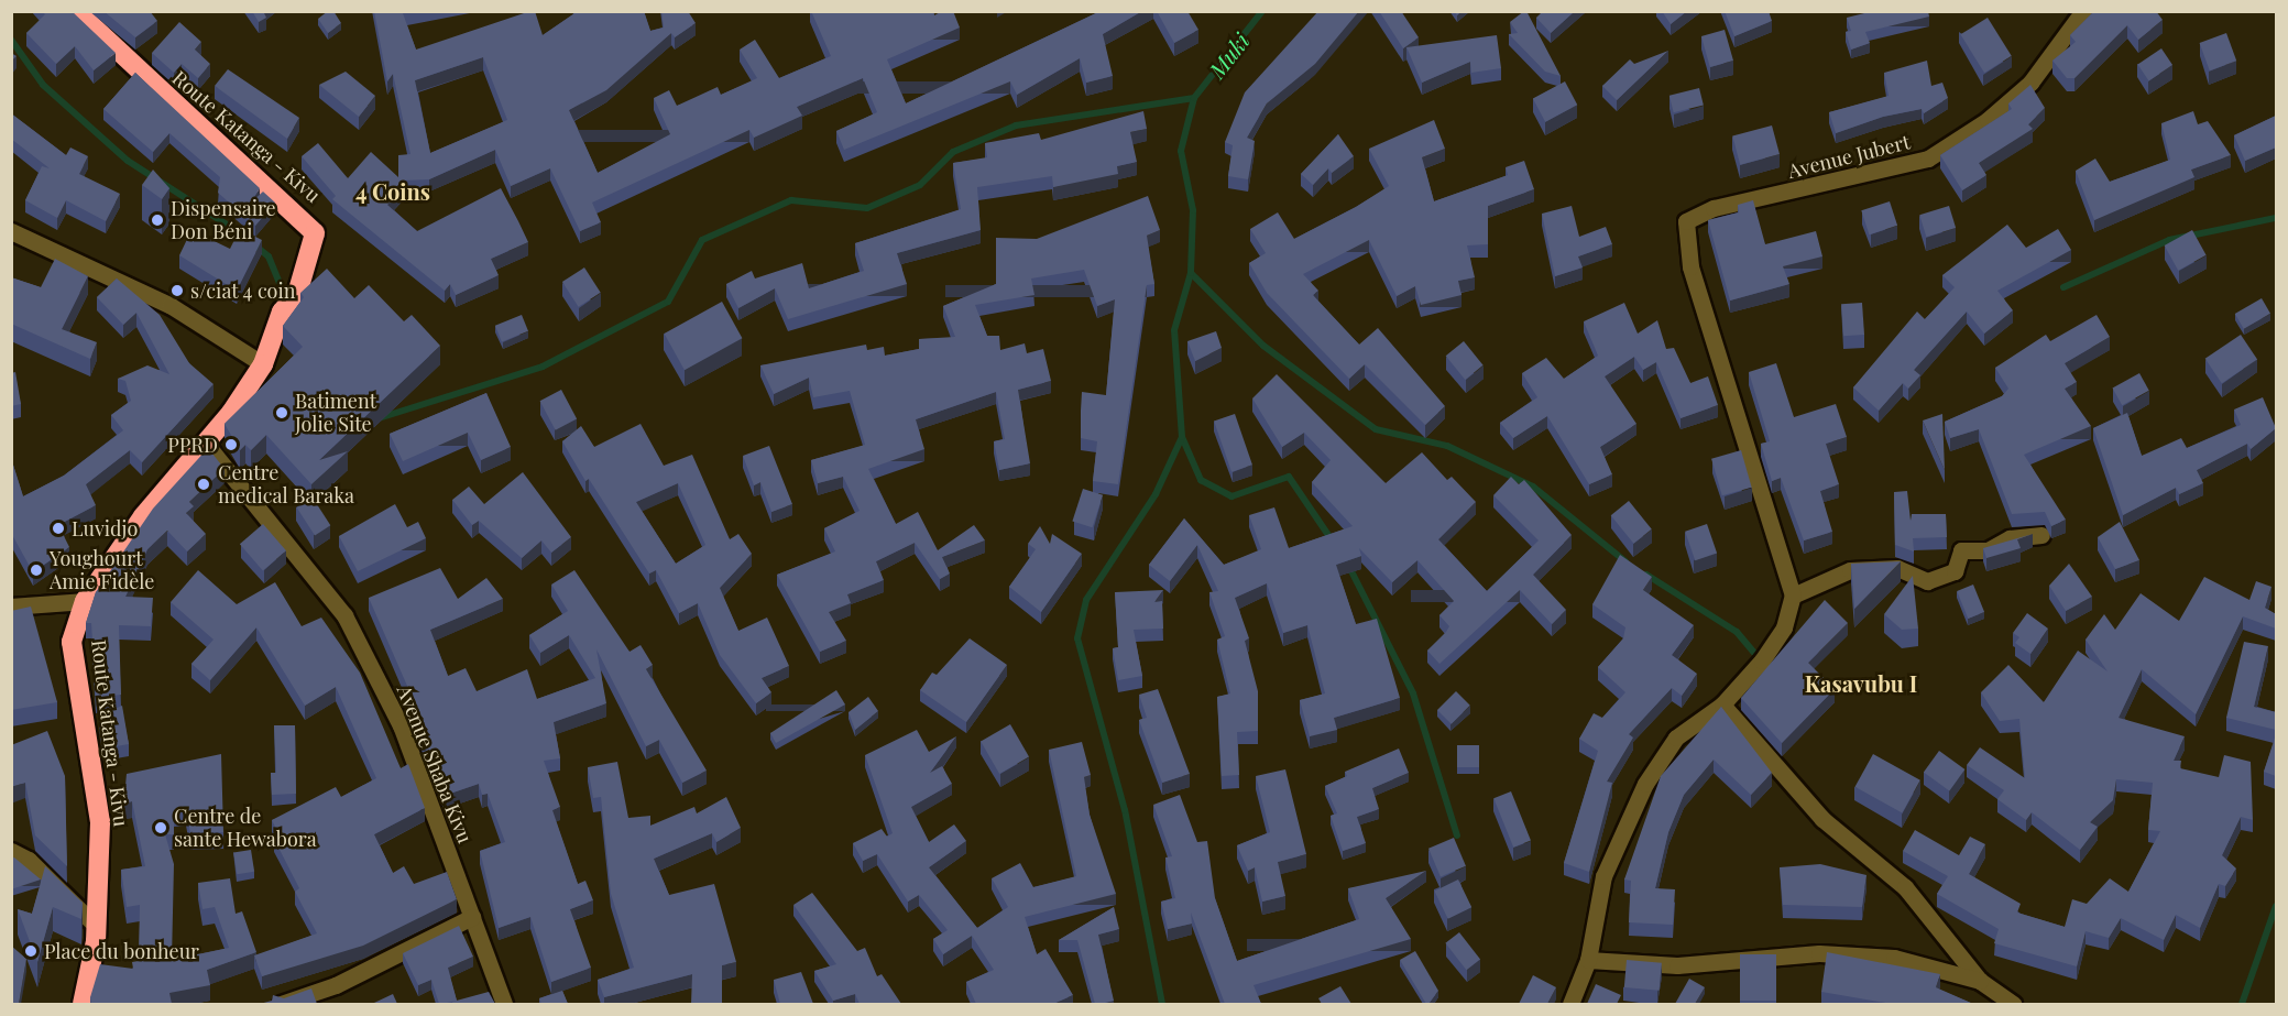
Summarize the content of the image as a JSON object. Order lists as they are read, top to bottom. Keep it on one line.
{"streets":{"highway":["Route Katanga - Kivu"],"street":["Avenue Jubert","Avenue Shaba Kivu"]},"crossings":[["Route Katanga - Kivu","Avenue Shaba Kivu"]],"districts":["4 Coins","Kasavubu I"],"water":["Muki"],"places":["Dispensaire Don Béni","s/ciat 4 coin","Batiment Jolie Site","PPRD","Centre medical Baraka","Luvidjo","Youghourt Amie Fidèle","Centre de sante Hewabora","Place du bonheur"]}
